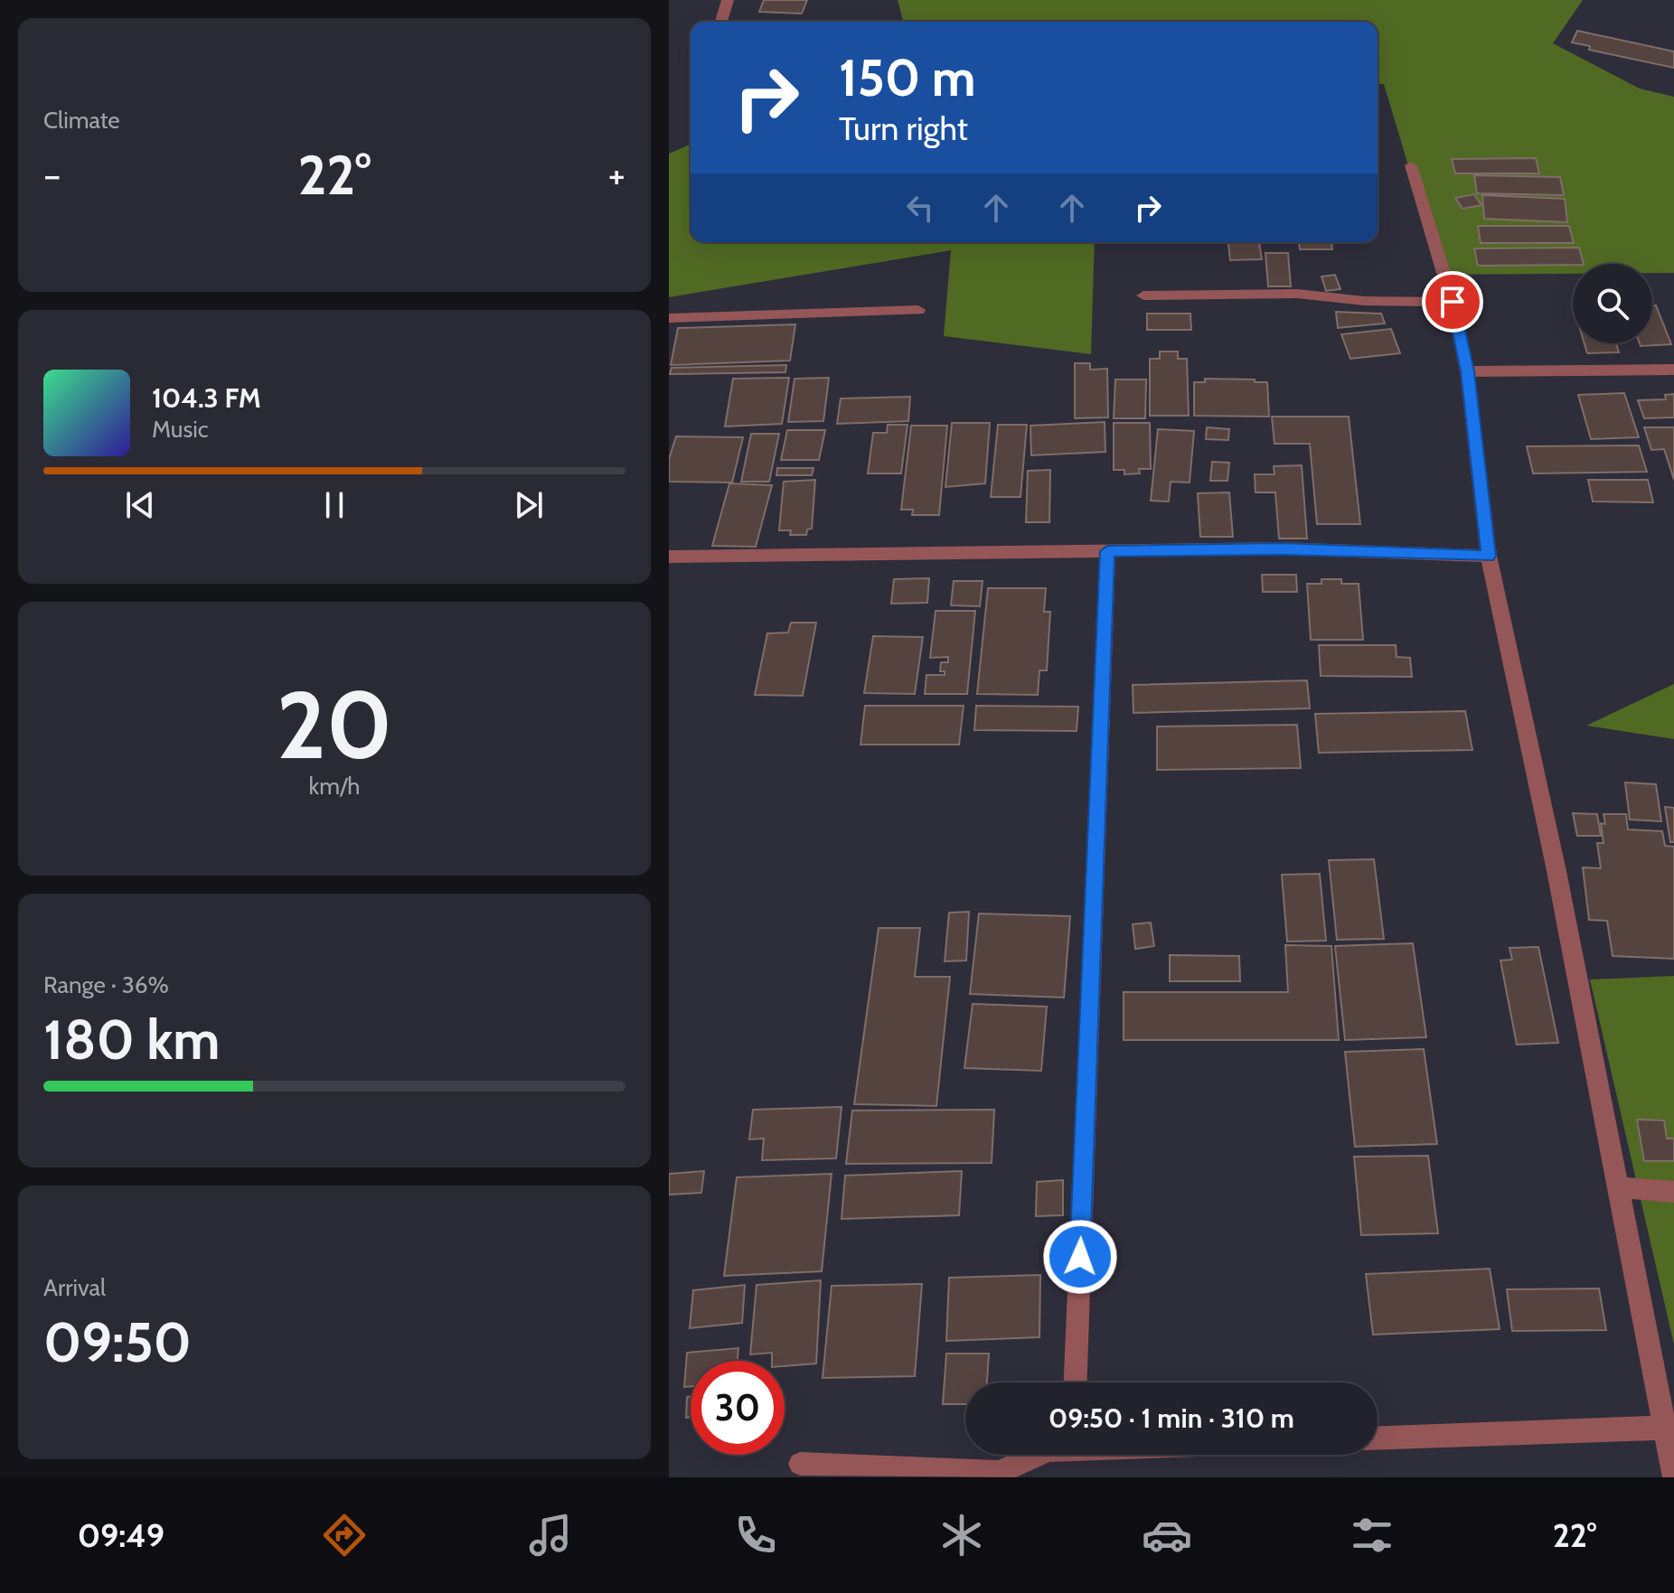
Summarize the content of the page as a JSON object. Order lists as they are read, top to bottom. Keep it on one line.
{"page":{"tile":["Climate",["20","km/h"],["Range · 36%","180 km"],["Arrival","09:50"]],"turn":["150 m","Turn right"],"heat":["−","22°","+"],"song":["104.3 FM","Music"],"limit":"30","trip":"09:50 · 1 min · 310 m","tabs":["09:49","22°"]}}
